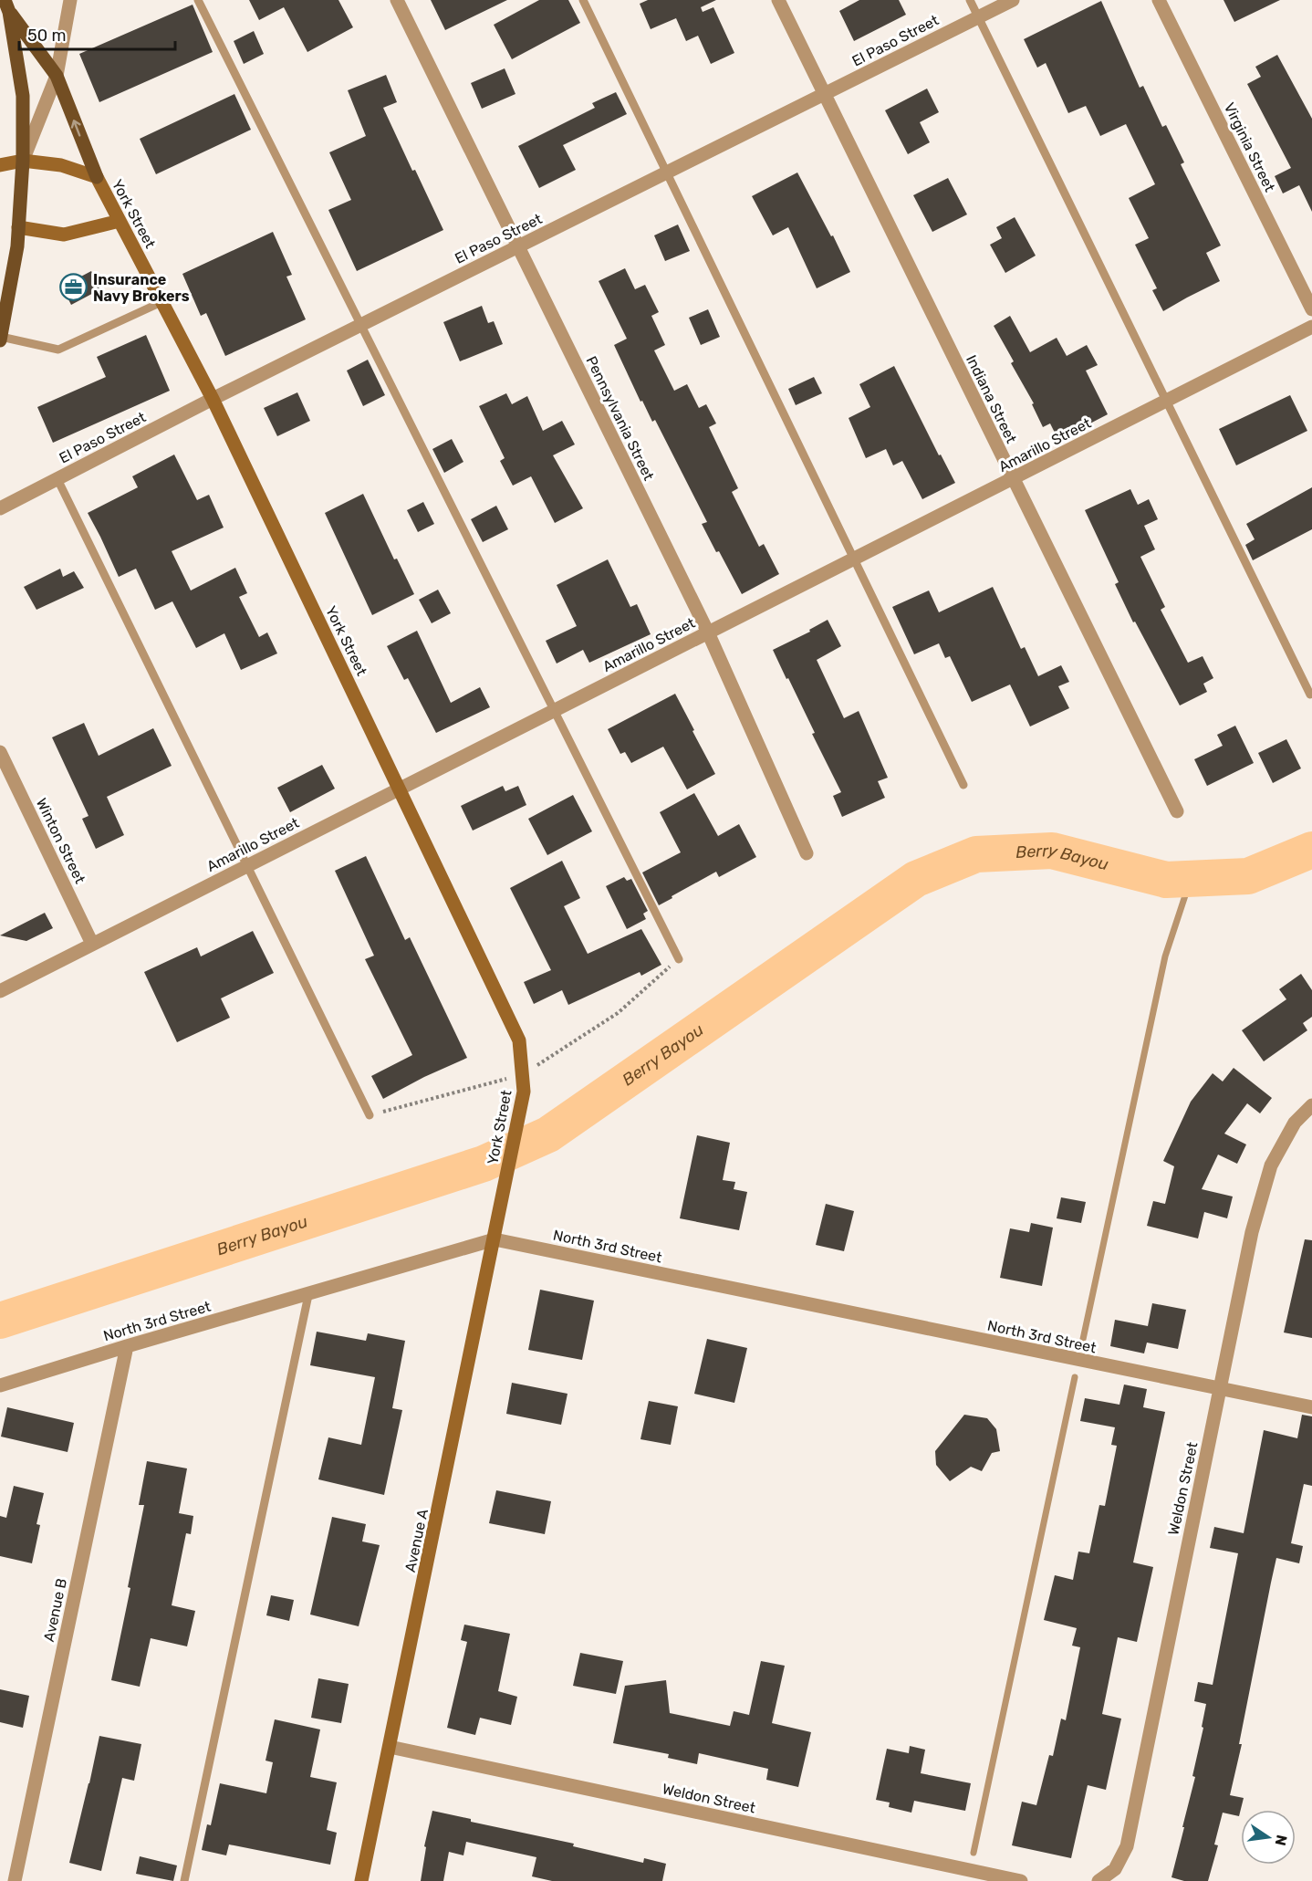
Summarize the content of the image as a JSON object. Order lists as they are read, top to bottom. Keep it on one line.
{"streets":{"street":["El Paso Street","Virginia Street","York Street","Indiana Street","Pennsylvania Street","Amarillo Street","Winton Street","North 3rd Street","Weldon Street","Avenue A","Avenue B"]},"crossings":[["El Paso Street","York Street"],["El Paso Street","Indiana Street"],["El Paso Street","Pennsylvania Street"],["York Street","Amarillo Street"],["York Street","Avenue A"],["Indiana Street","Amarillo Street"],["Pennsylvania Street","Amarillo Street"],["Amarillo Street","Winton Street"],["North 3rd Street","Weldon Street"],["North 3rd Street","Avenue A"],["North 3rd Street","Avenue B"],["Weldon Street","Avenue A"]],"water":["Berry Bayou"],"places":{"office":["Insurance Navy Brokers"]},"scale_bar":"50 m","north":"right"}
